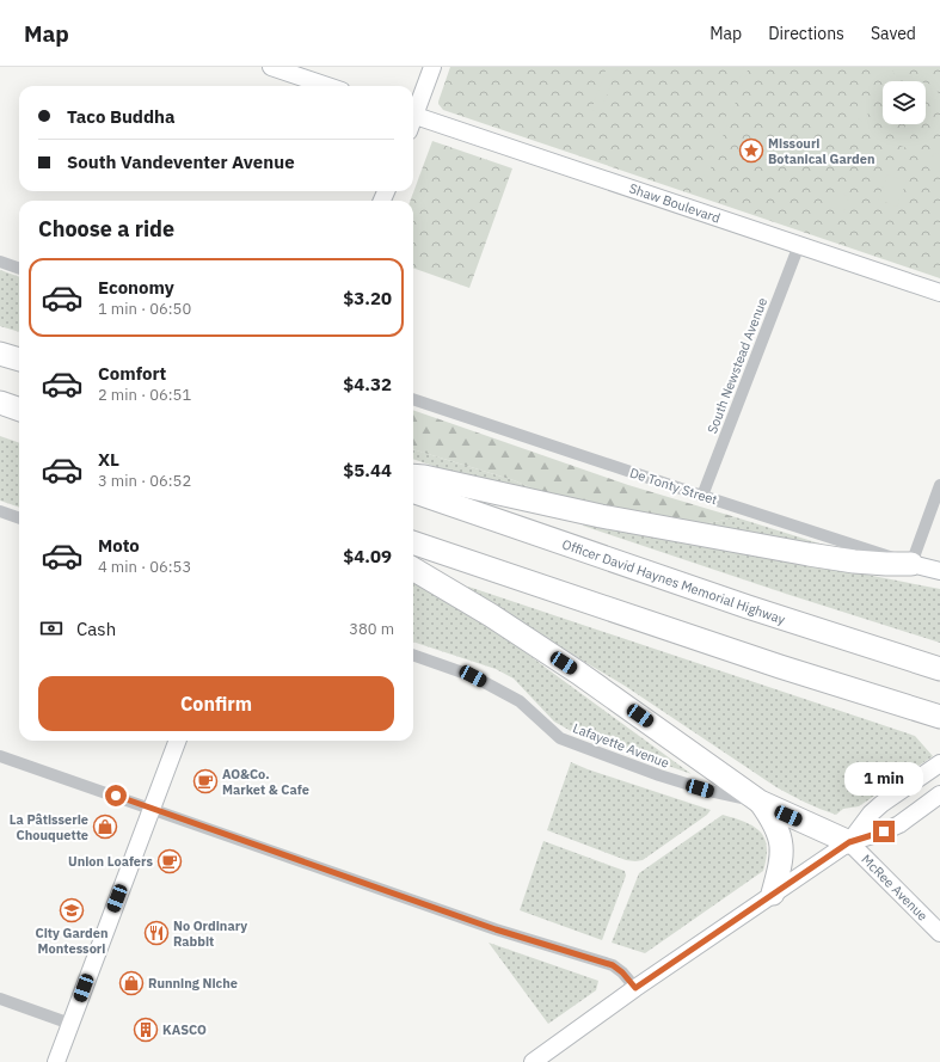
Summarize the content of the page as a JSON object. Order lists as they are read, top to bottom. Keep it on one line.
{"streets":{"highway":["Officer David Haynes Memorial Highway"],"street":["Shaw Boulevard","South Newstead Avenue","De Tonty Street","Lafayette Avenue","McRee Avenue"]},"crossings":[["Shaw Boulevard","South Newstead Avenue"],["South Newstead Avenue","De Tonty Street"]],"places":{"place":["Missouri Botanical Garden"],"cafe":["AO&Co. Market & Cafe","Union Loafers"],"shop":["La Pâtisserie Chouquette","Running Niche"],"school or university":["City Garden Montessori"],"restaurant":["No Ordinary Rabbit"],"building":["KASCO"]},"page":{"header":"Map","nav":["Map","Directions","Saved"],"banner":["Taco Buddha","South Vandeventer Avenue"],"heading":"Choose a ride","list":[{"name":"Economy","note":"1 min · 06:50","value":"$3.20"},{"name":"Comfort","note":"2 min · 06:51","value":"$4.32"},{"name":"XL","note":"3 min · 06:52","value":"$5.44"},{"name":"Moto","note":"4 min · 06:53","value":"$4.09"}],"pay":["Cash","380 m"],"buttons":"Confirm","bubble":"1 min"}}
